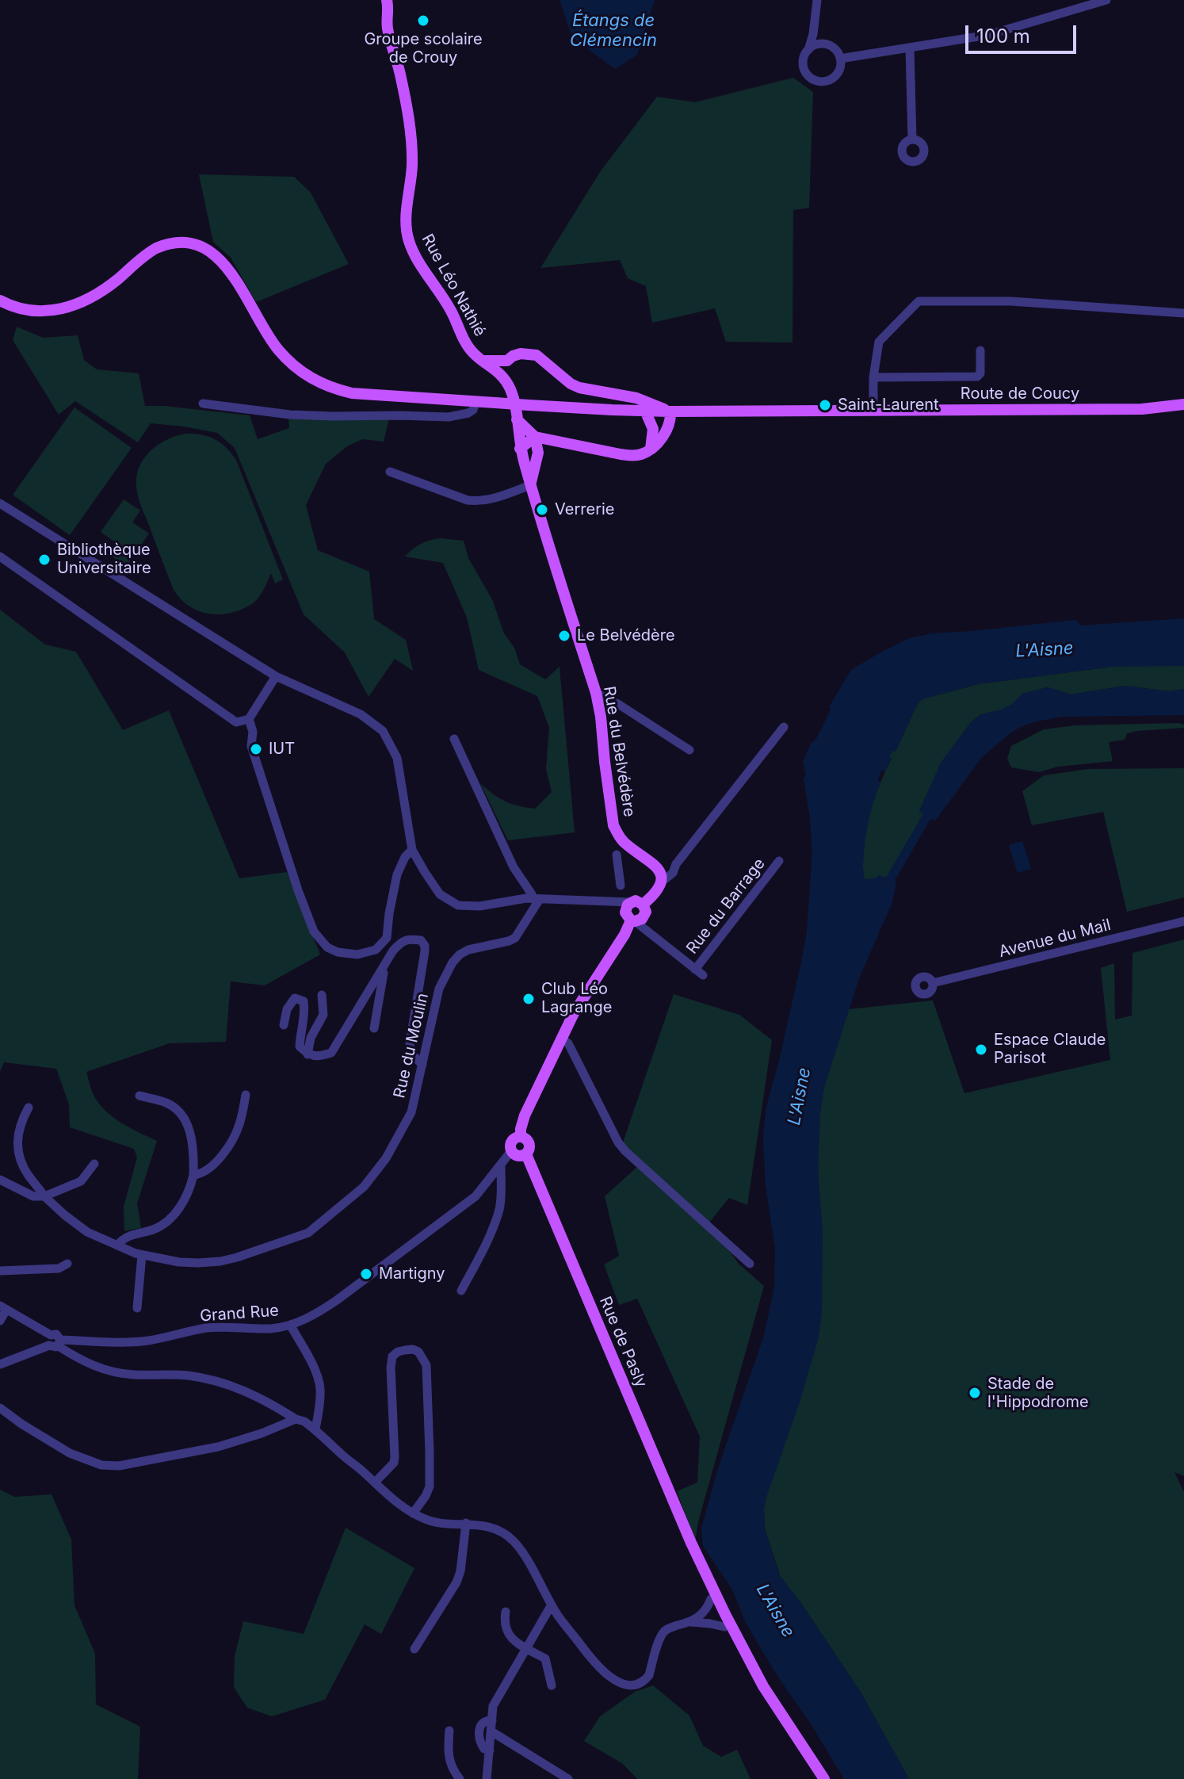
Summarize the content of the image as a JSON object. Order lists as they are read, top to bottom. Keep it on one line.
{"streets":{"main road":["Rue Léo Nathié","Route de Coucy","Rue du Belvédère","Rue de Pasly"],"street":["Rue du Barrage","Avenue du Mail","Rue du Moulin","Grand Rue"]},"crossings":[["Rue Léo Nathié","Rue du Belvédère"],["Grand Rue","Rue de Pasly"]],"water":["Étangs de Clémencin","L'Aisne"],"places":["Groupe scolaire de Crouy","Saint-Laurent","Verrerie","Bibliothèque Universitaire","Le Belvédère","IUT","Club Léo Lagrange","Espace Claude Parisot","Martigny","Stade de l'Hippodrome"],"scale_bar":"100 m"}
